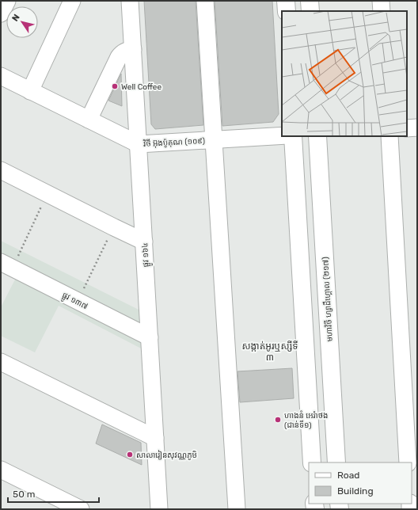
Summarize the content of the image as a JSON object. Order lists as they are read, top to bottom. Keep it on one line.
{"streets":{"main road":["មហាវិថី ហ្សាដឹហ្គោល (២១៧)"],"street":["វិថី អ៊ុងប៉ូគុណ (១០៩)","ផ្លូវ ១៦៤","ផ្លូវ ១៣៧"]},"crossings":[["វិថី អ៊ុងប៉ូគុណ (១០៩)","ផ្លូវ ១៦៤"],["ផ្លូវ ១៦៤","ផ្លូវ ១៣៧"]],"districts":["សង្កាត់អូរឬស្សីទី ៣"],"places":["Well Coffee","ហាងនំ អេរ៉ាថង (ជាន់ទី១)","សាលារៀនសុវណ្ណភូមិ"],"legend":["Road","Building"],"scale_bar":"50 m","north":"top left"}
